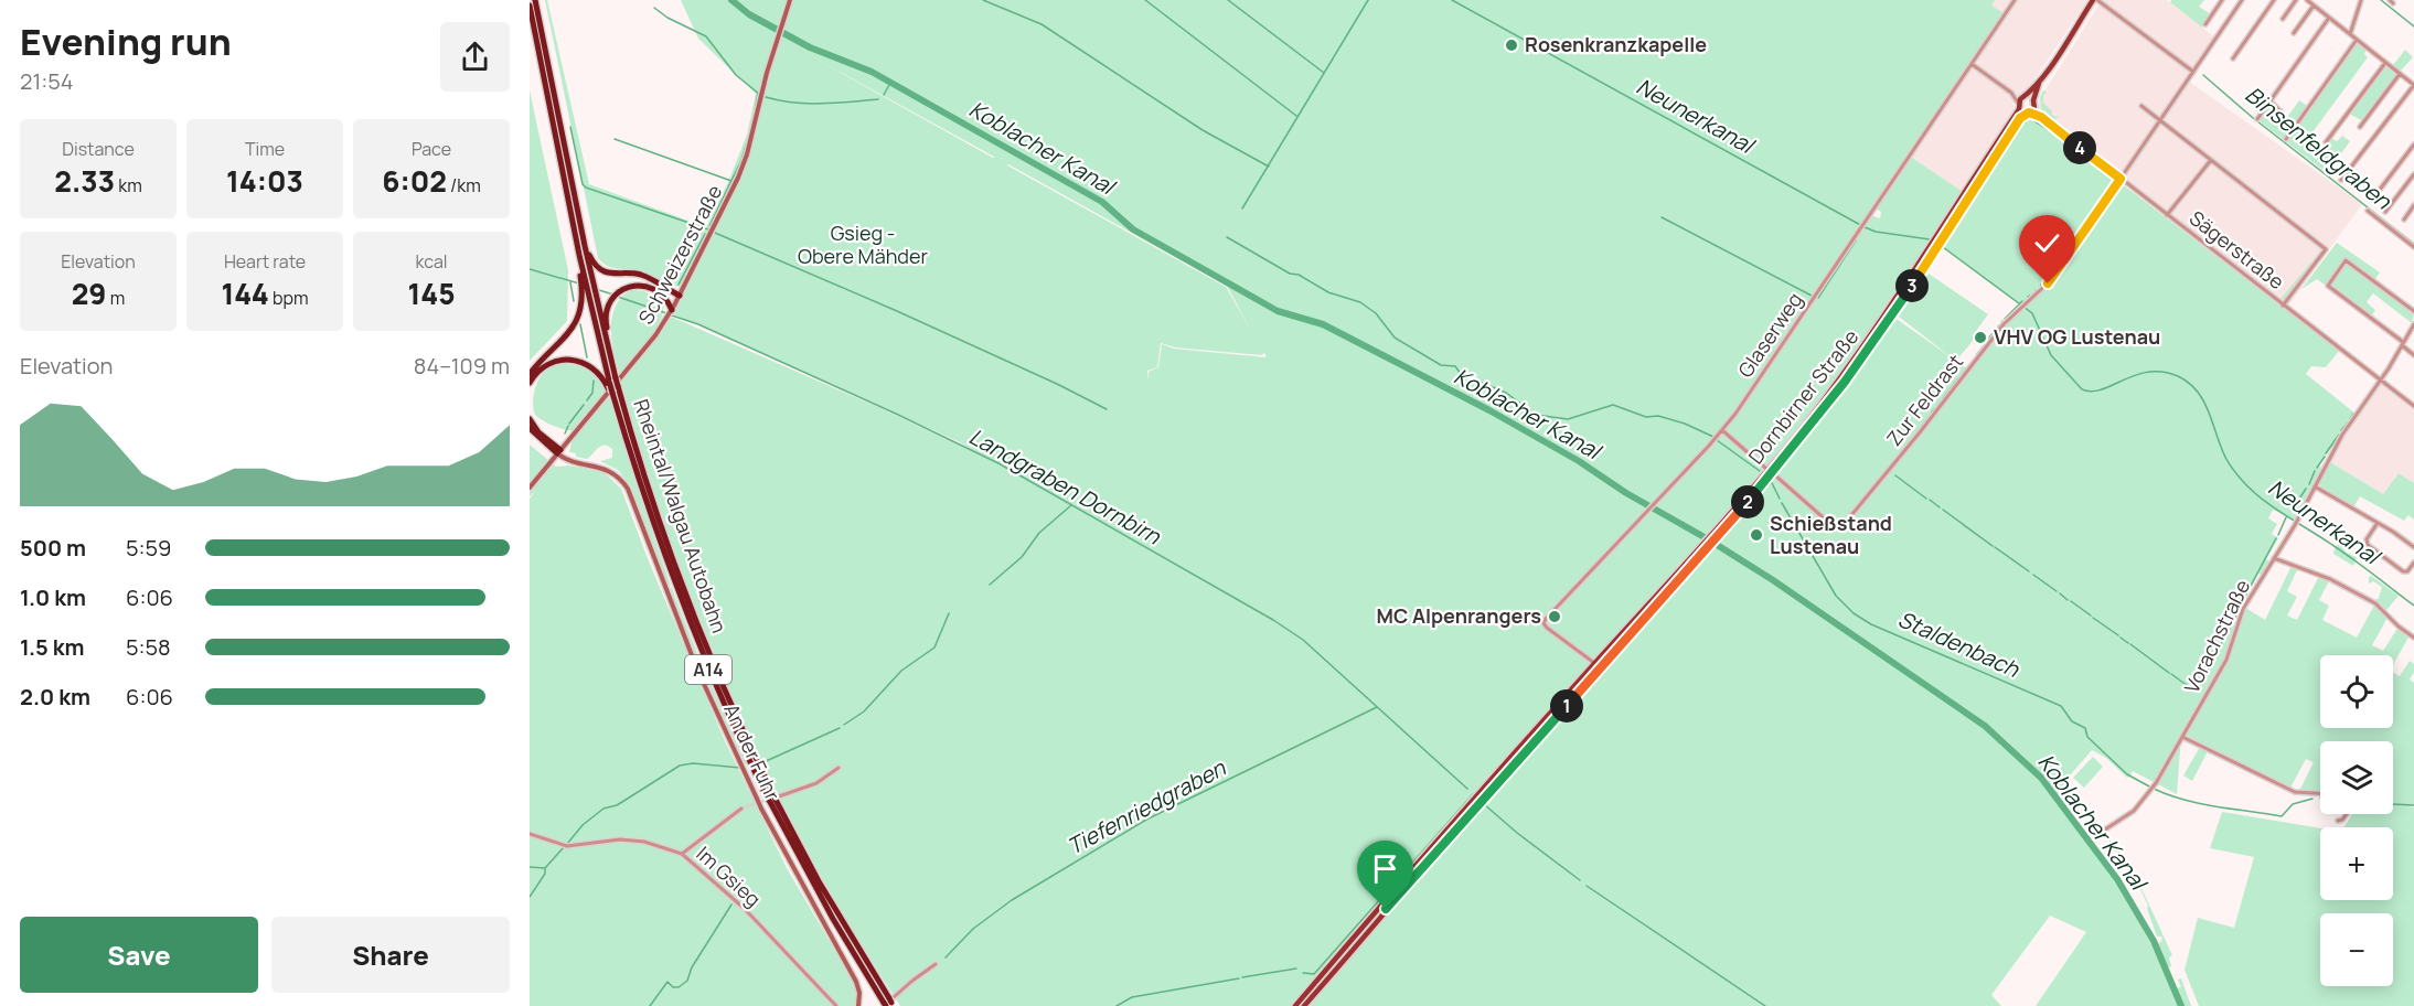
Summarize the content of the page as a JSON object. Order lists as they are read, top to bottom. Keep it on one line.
{"streets":{"highway":["Rheintal/Walgau Autobahn","A14"],"main road":["Schweizerstraße","Dornbirner Straße","An der Fuhr"],"street":["Sägerstraße","Glaserweg","Zur Feldrast","Vorachstraße","Im Gsieg"]},"crossings":[["Sägerstraße","Dornbirner Straße"],["Sägerstraße","Zur Feldrast"],["Sägerstraße","Vorachstraße"],["Schweizerstraße","An der Fuhr"],["Glaserweg","Dornbirner Straße"],["Dornbirner Straße","Zur Feldrast"]],"water":["Neunerkanal","Koblacher Kanal","Binsenfeldgraben","Landgraben Dornbirn","Staldenbach","Tiefenriedgraben"],"parks":["Gsieg - Obere Mähder"],"places":["Rosenkranzkapelle","VHV OG Lustenau","Schießstand Lustenau","MC Alpenrangers"],"page":{"heading":["Evening run","21:54"],"stats":[["Distance","2.33 km"],["Time","14:03"],["Pace","6:02 /km"],["Elevation","29 m"],["Heart rate","144 bpm"],["kcal","145"]],"pins":["4","3","2","1"],"chart":["Elevation","84–109 m"],"list":[{"name":"500 m","note":"5:59"},{"name":"1.0 km","note":"6:06"},{"name":"1.5 km","note":"5:58"},{"name":"2.0 km","note":"6:06"}],"map_buttons":["+","−"],"buttons":["Save","Share"]}}
